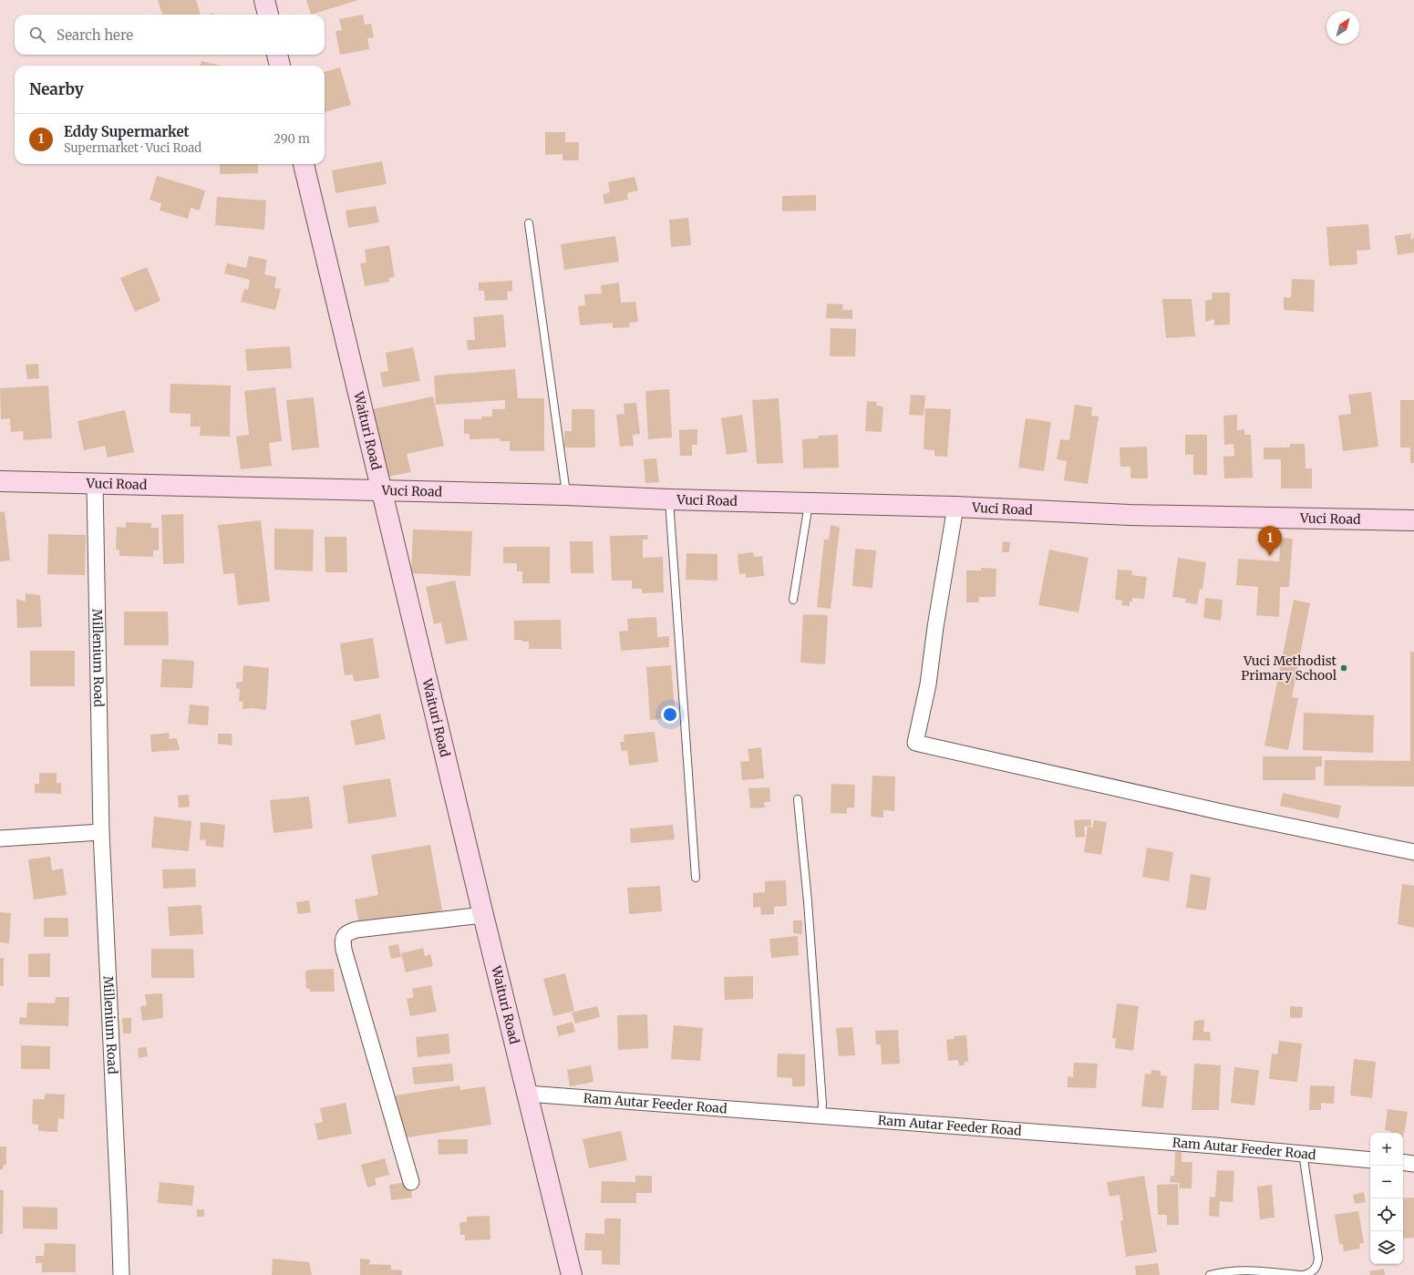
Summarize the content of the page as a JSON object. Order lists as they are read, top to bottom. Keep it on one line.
{"streets":{"main road":["Waituri Road","Vuci Road"],"street":["Millenium Road","Ram Autar Feeder Road"]},"crossings":[["Waituri Road","Vuci Road"],["Waituri Road","Ram Autar Feeder Road"],["Vuci Road","Millenium Road"]],"places":["Vuci Methodist Primary School"],"north":"top right","page":{"search":"Search here","heading":"Nearby","list":[{"mark":"1","name":"Eddy Supermarket","note":"Supermarket · Vuci Road","value":"290 m"}],"pins":"1","map_buttons":["+","−"]}}
